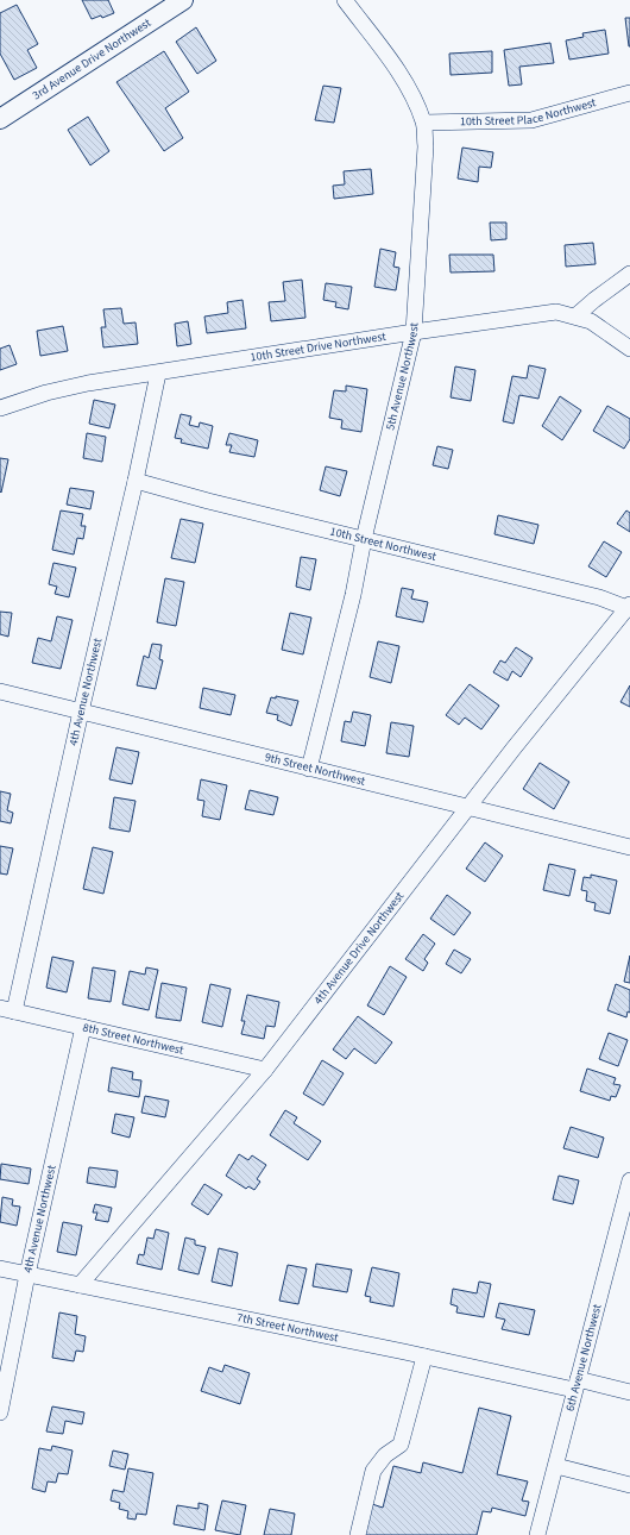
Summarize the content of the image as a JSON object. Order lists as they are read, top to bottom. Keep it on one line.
{"streets":{"main road":["3rd Avenue Drive Northwest"],"street":["10th Street Place Northwest","10th Street Drive Northwest","5th Avenue Northwest","10th Street Northwest","4th Avenue Northwest","9th Street Northwest","4th Avenue Drive Northwest","8th Street Northwest","7th Street Northwest","6th Avenue Northwest"]},"crossings":[["10th Street Place Northwest","5th Avenue Northwest"],["10th Street Drive Northwest","5th Avenue Northwest"],["10th Street Drive Northwest","4th Avenue Northwest"],["5th Avenue Northwest","10th Street Northwest"],["5th Avenue Northwest","9th Street Northwest"],["10th Street Northwest","4th Avenue Northwest"],["10th Street Northwest","4th Avenue Drive Northwest"],["4th Avenue Northwest","9th Street Northwest"],["4th Avenue Northwest","8th Street Northwest"],["4th Avenue Northwest","7th Street Northwest"],["9th Street Northwest","4th Avenue Drive Northwest"],["4th Avenue Drive Northwest","8th Street Northwest"],["4th Avenue Drive Northwest","7th Street Northwest"],["7th Street Northwest","6th Avenue Northwest"]]}
